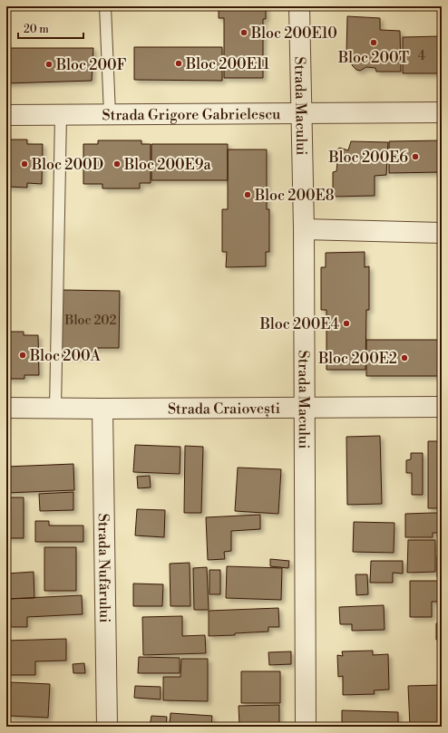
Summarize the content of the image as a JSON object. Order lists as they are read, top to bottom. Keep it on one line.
{"streets":{"street":["Strada Macului","Strada Grigore Gabrielescu","Strada Craiovești","Strada Nufărului"]},"crossings":[["Strada Macului","Strada Grigore Gabrielescu"],["Strada Macului","Strada Craiovești"],["Strada Craiovești","Strada Nufărului"]],"places":["Bloc 200E10","Bloc 200T","Bloc 200E11","Bloc 200F","Bloc 200E6","Bloc 200D","Bloc 200E9a","Bloc 200E8","Bloc 200E4","Bloc 200A","Bloc 200E2"],"house_numbers":["4","Bloc 202"],"scale_bar":"20 m"}
